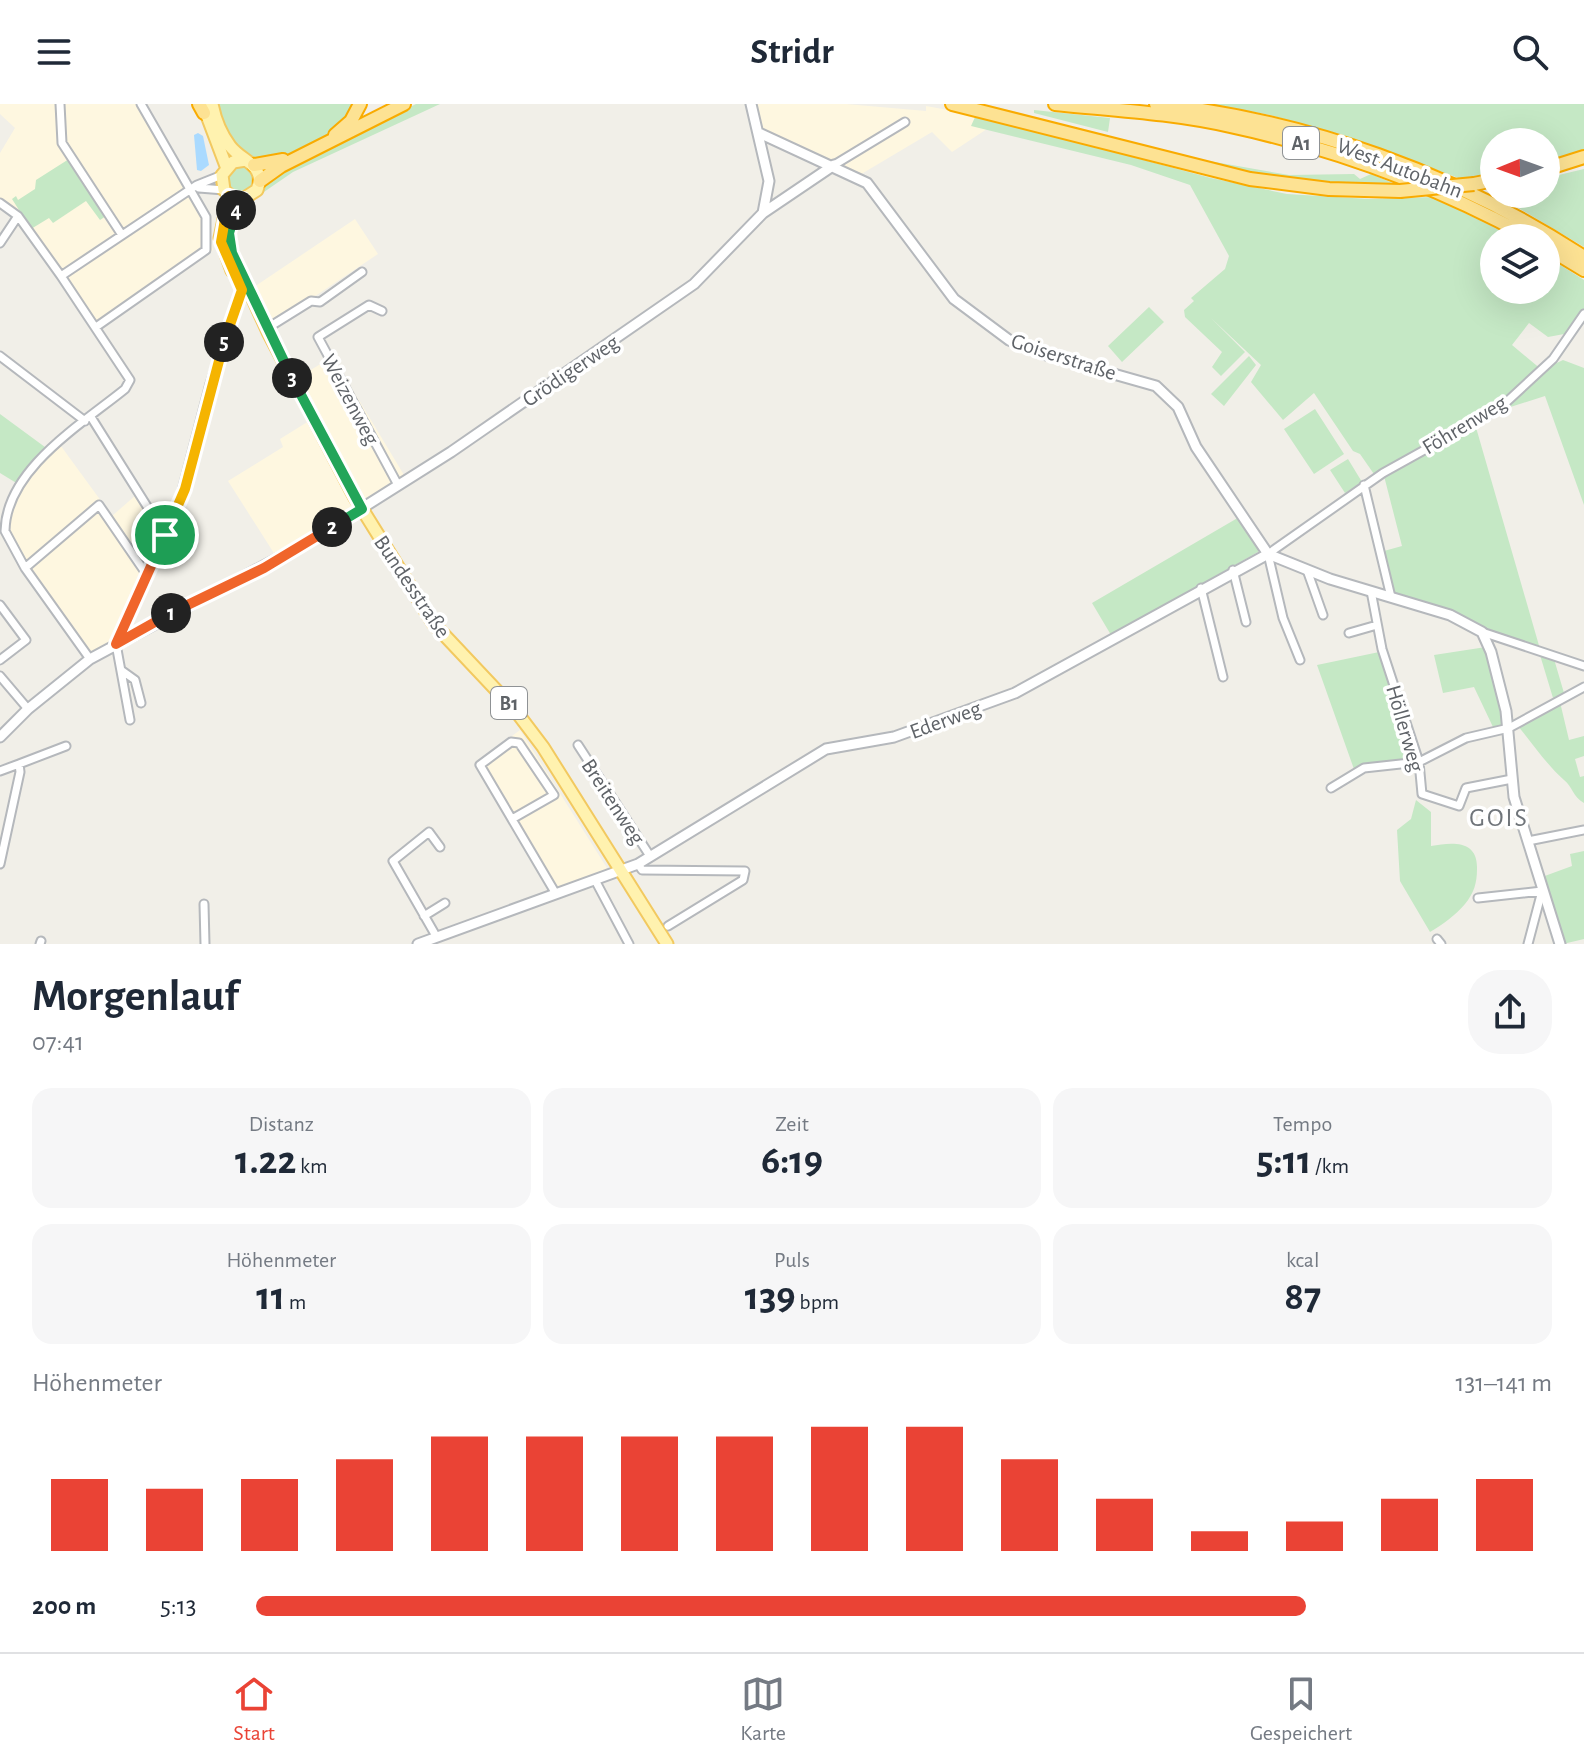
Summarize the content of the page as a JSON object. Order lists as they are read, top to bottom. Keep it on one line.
{"streets":{"highway":["A1","West Autobahn"],"main road":["Bundesstraße","B1"],"street":["Goiserstraße","Grödigerweg","Weizenweg","Föhrenweg","Ederweg","Höllerweg","Breitenweg"]},"crossings":[["Goiserstraße","Grödigerweg"],["Goiserstraße","Föhrenweg"],["Goiserstraße","Ederweg"],["Grödigerweg","Weizenweg"],["Grödigerweg","Bundesstraße"],["Föhrenweg","Ederweg"],["Bundesstraße","Ederweg"],["Ederweg","Breitenweg"]],"districts":["GOIS"],"north":"left","page":{"header":"Stridr","pins":["4","5","3","2","1"],"heading":["Morgenlauf","07:41"],"stats":[["Distanz","1.22 km"],["Zeit","6:19"],["Tempo","5:11 /km"],["Höhenmeter","11 m"],["Puls","139 bpm"],["kcal","87"]],"chart":["Höhenmeter","131–141 m"],"list":[{"name":"200 m","note":"5:13"}],"tabs":["Start","Karte","Gespeichert"]}}
